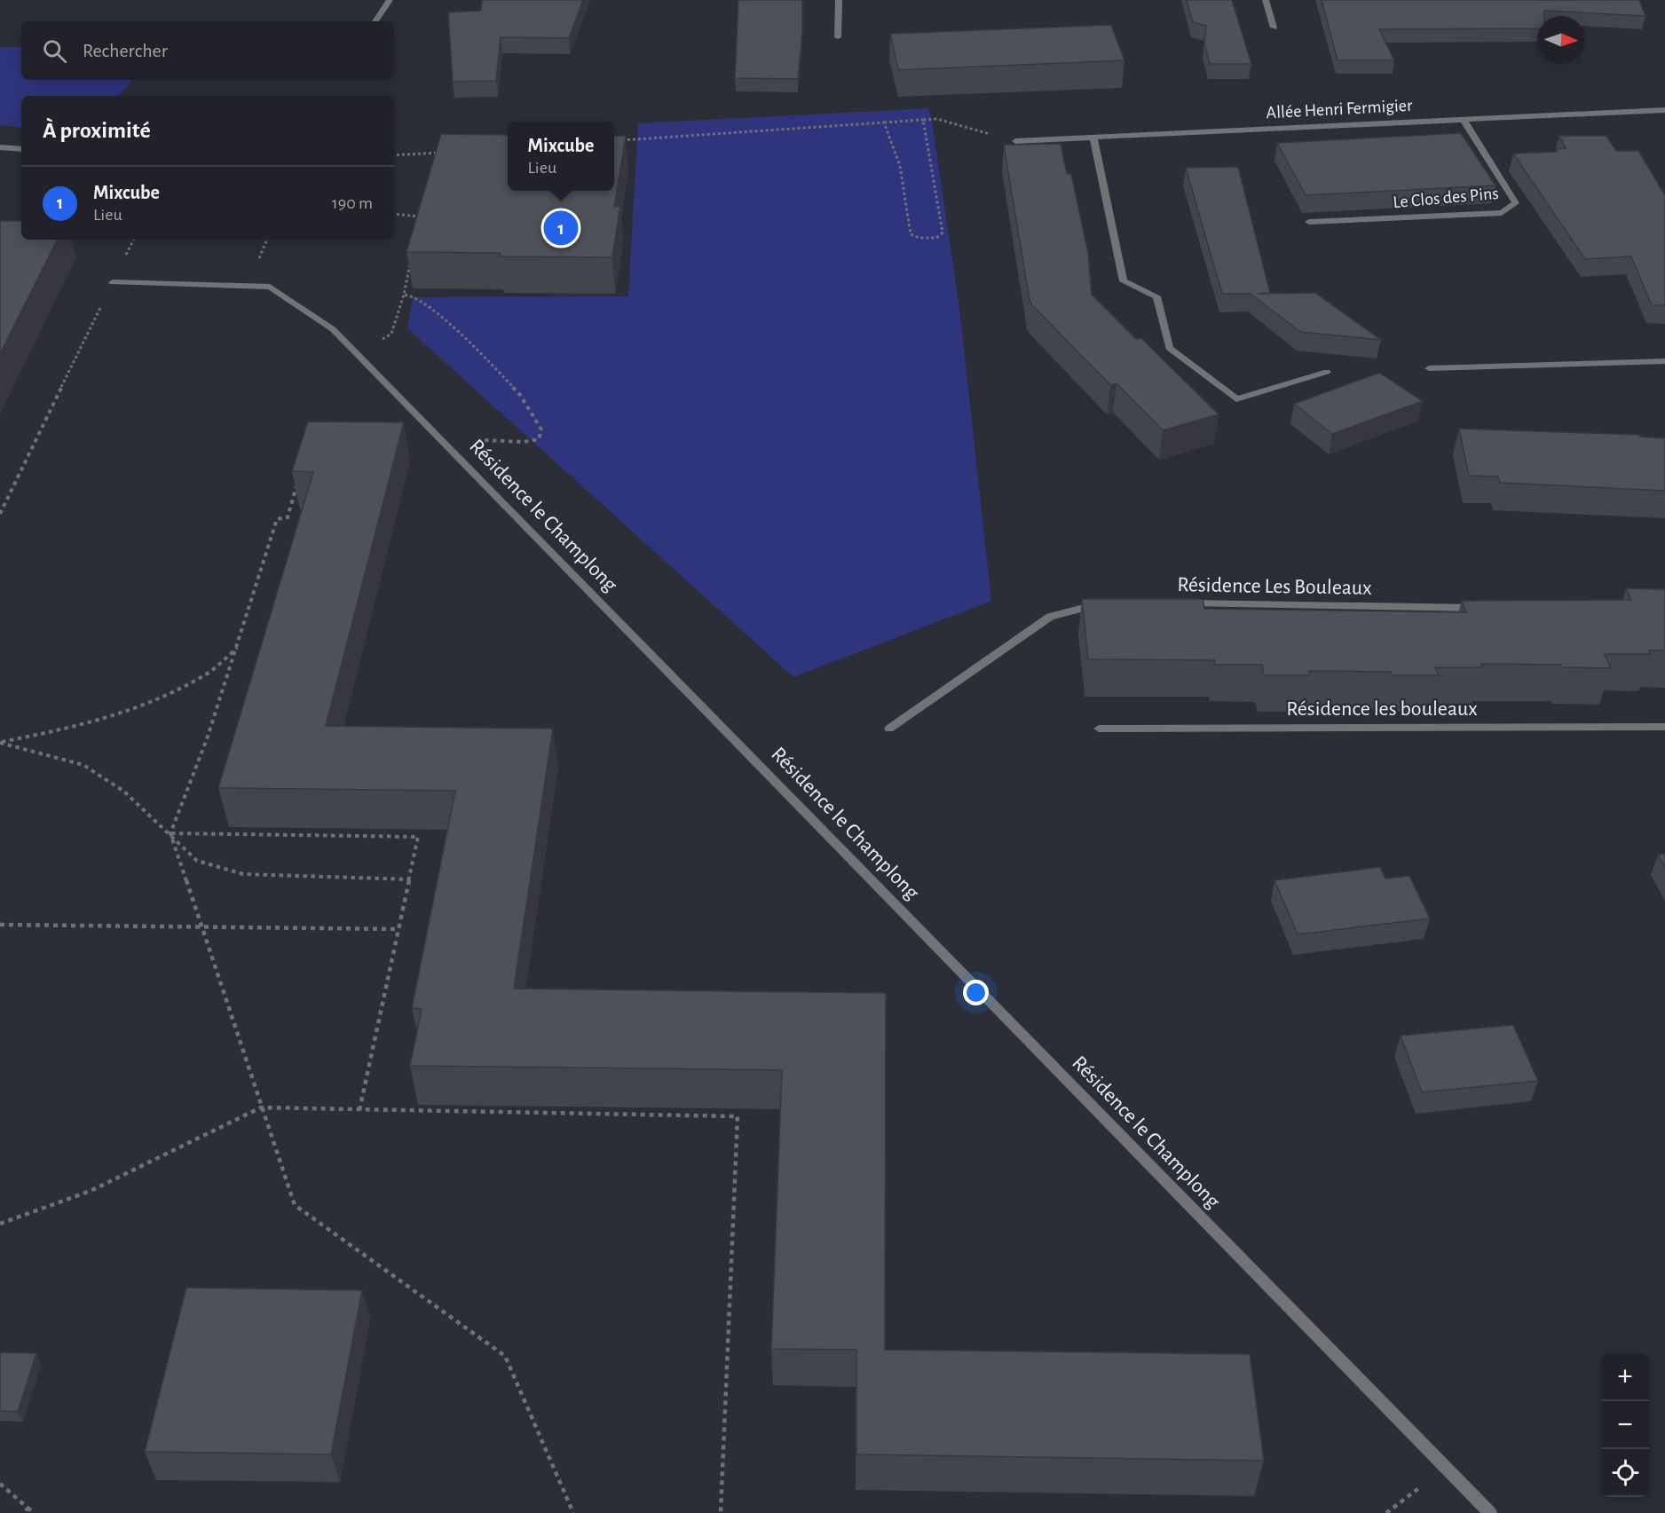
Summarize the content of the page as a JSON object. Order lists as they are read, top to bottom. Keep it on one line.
{"streets":{"street":["Allée Henri Fermigier","Le Clos des Pins","Résidence le Champlong","Résidence Les Bouleaux","Résidence les bouleaux"]},"crossings":[["Allée Henri Fermigier","Le Clos des Pins"]],"north":"right","page":{"search":"Rechercher","heading":"À proximité","popup":["Mixcube","Lieu"],"list":[{"mark":"1","name":"Mixcube","note":"Lieu","value":"190 m"}],"pins":"1","map_buttons":["+","−"]}}
